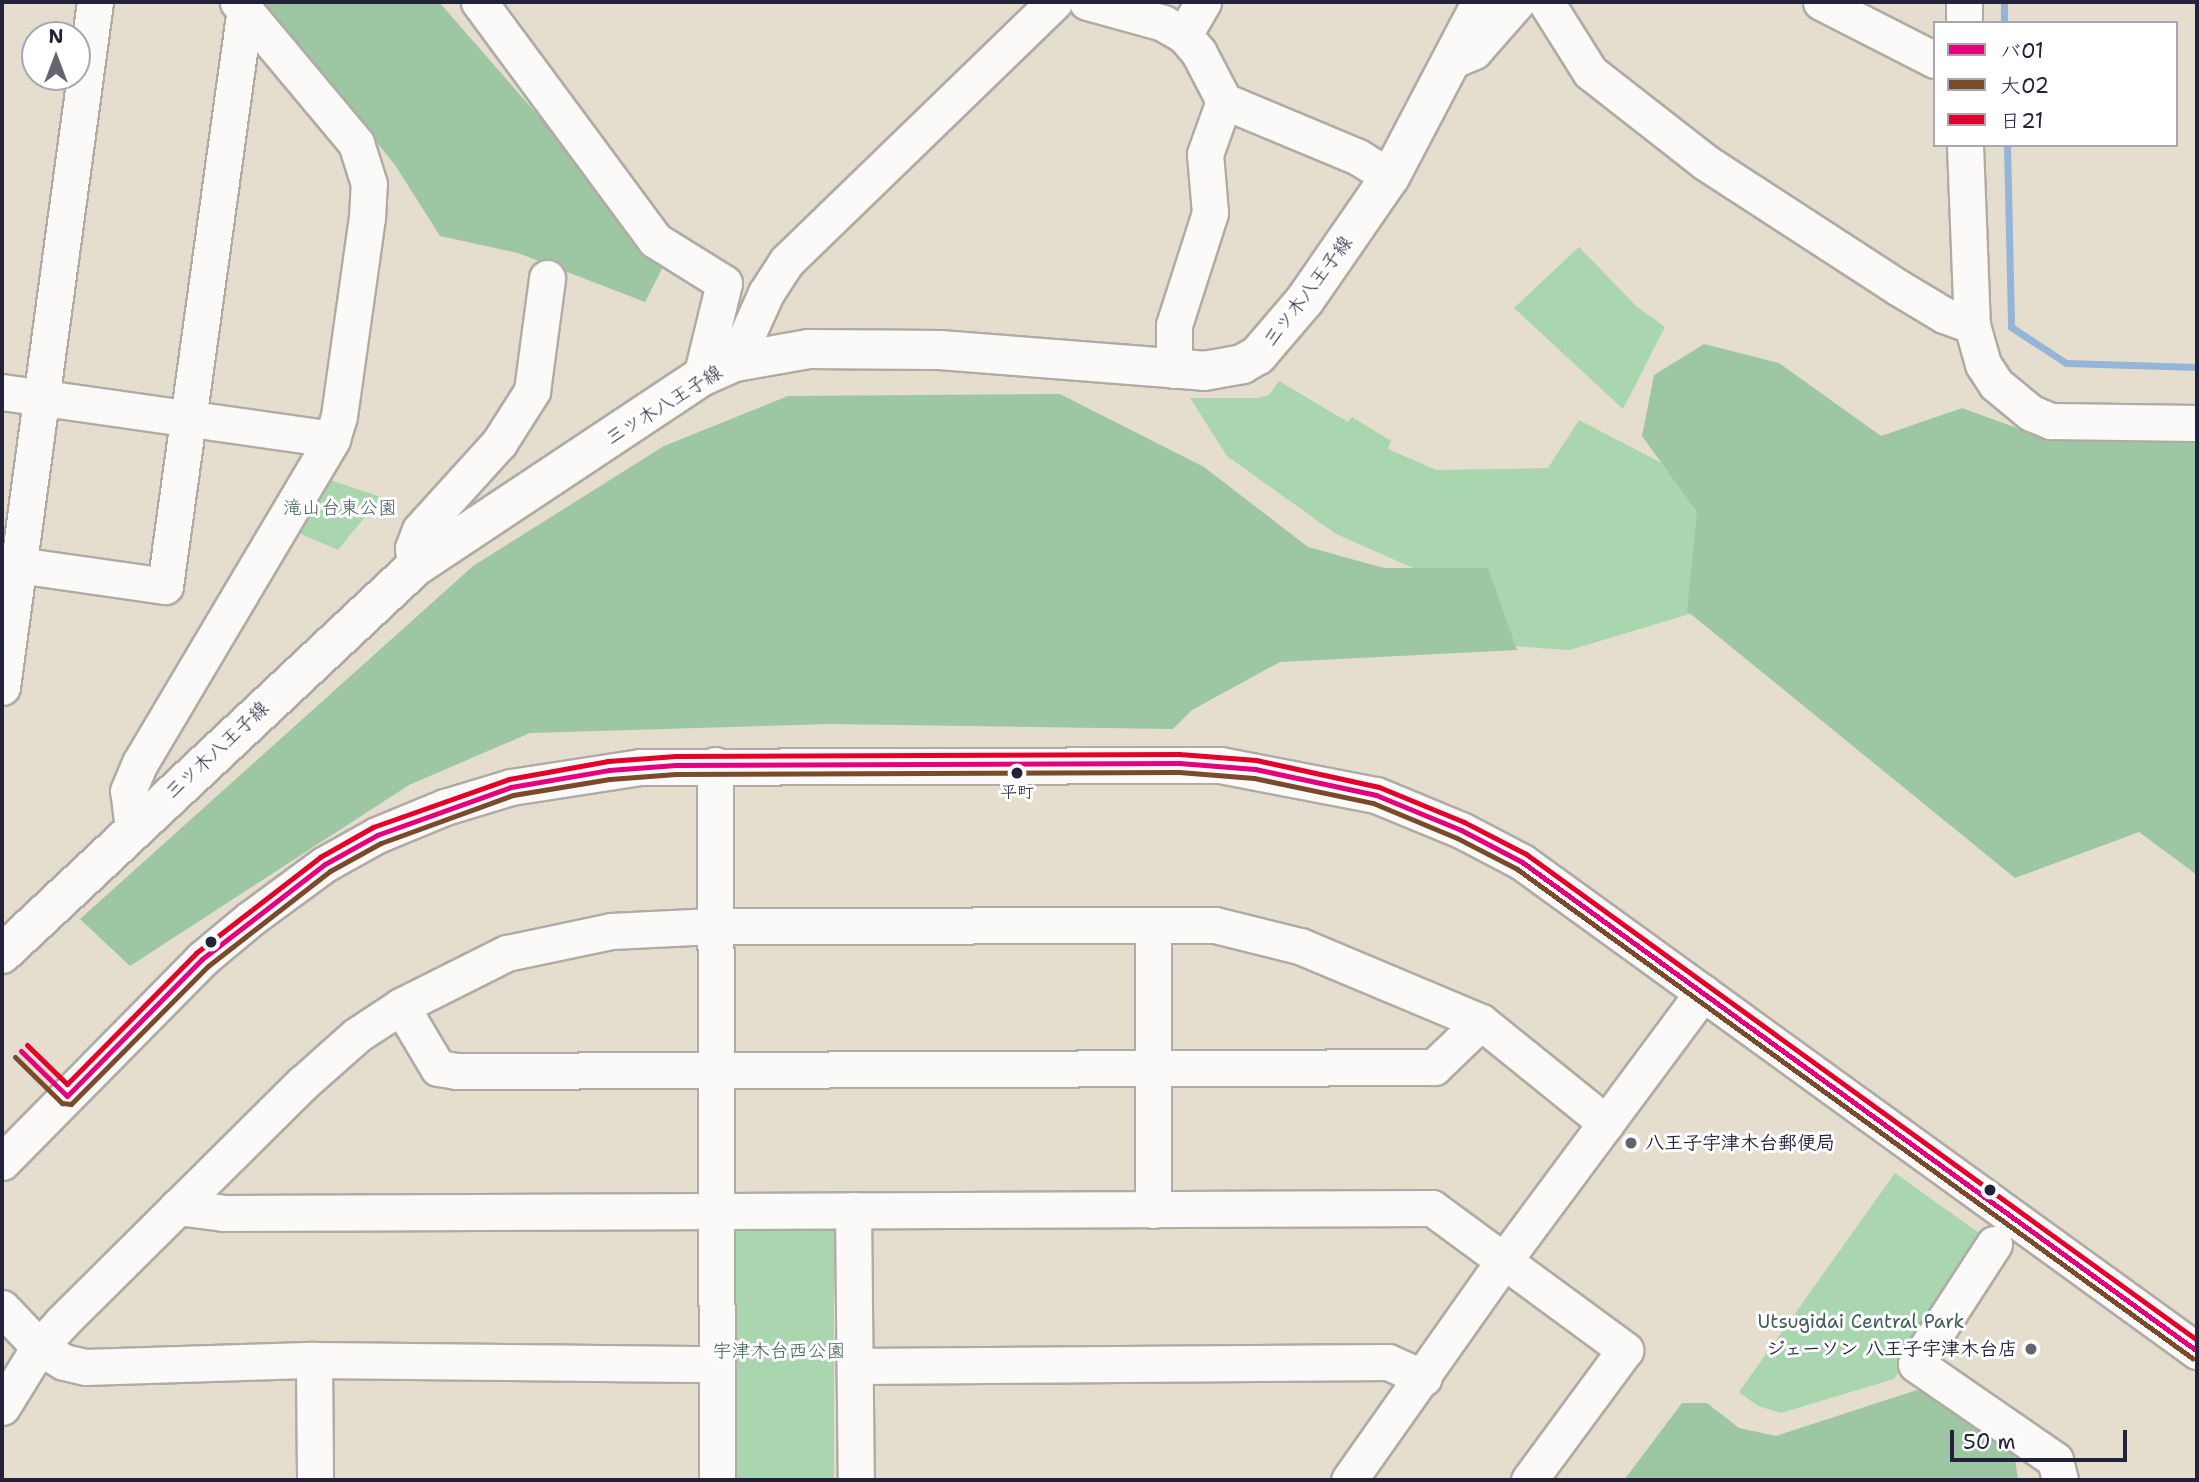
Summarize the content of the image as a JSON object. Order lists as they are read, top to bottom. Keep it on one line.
{"streets":{"main road":["三ツ木八王子線"]},"parks":["滝山台東公園","Utsugidai Central Park","宇津木台西公園"],"places":["平町","八王子宇津木台郵便局","ジェーソン 八王子宇津木台店"],"lines":["transit line 日21","transit line バ01","transit line 大02"],"legend":["バ01","大02","日21"],"scale_bar":"50 m","north":"top"}
